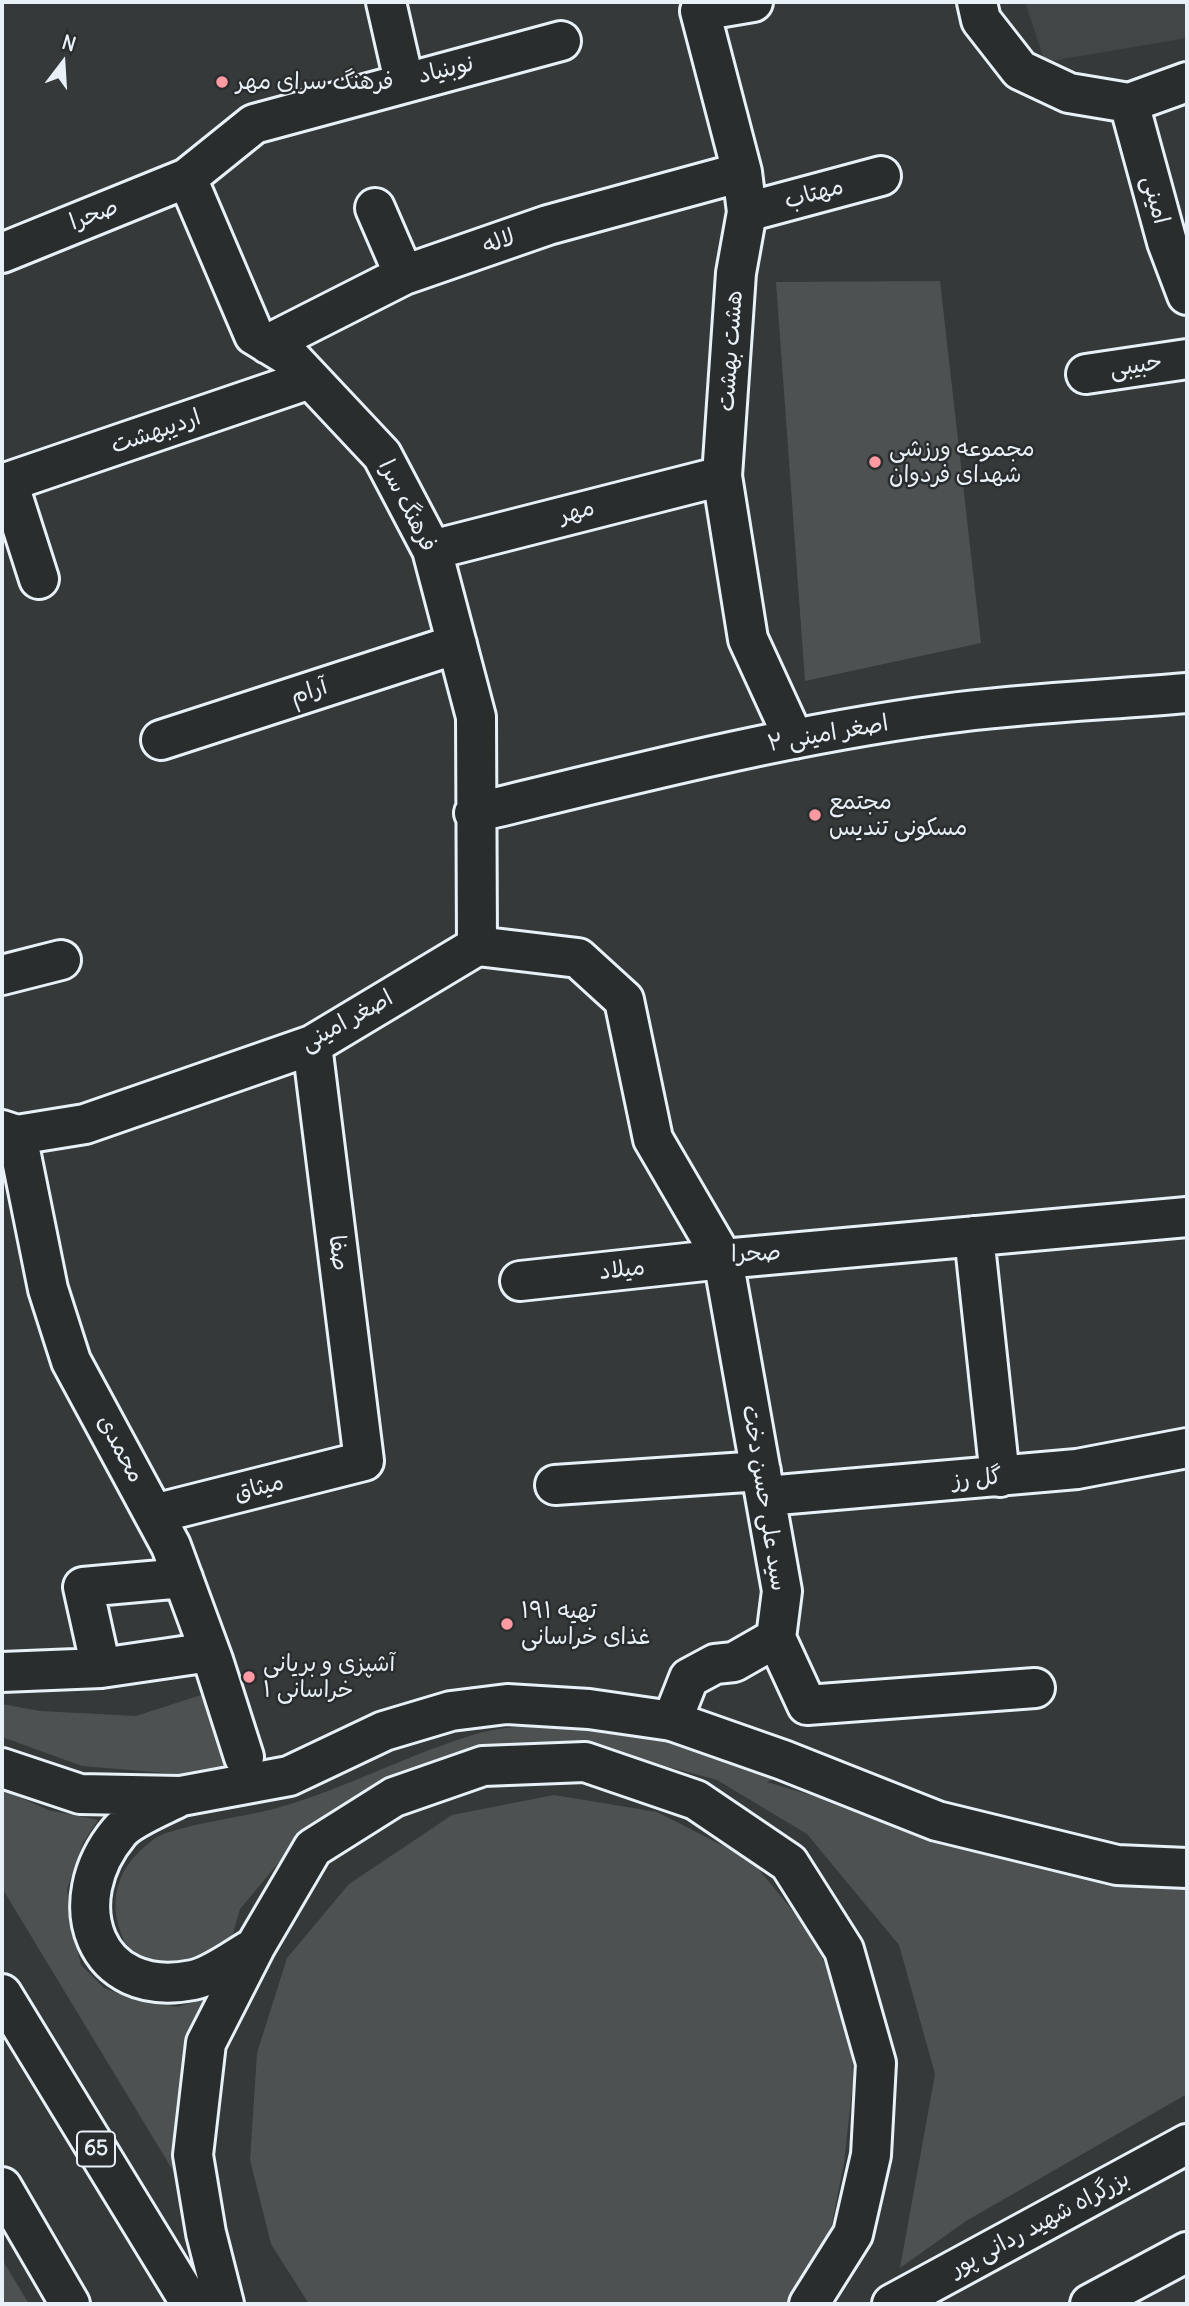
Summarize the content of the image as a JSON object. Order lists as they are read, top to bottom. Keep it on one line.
{"streets":{"main road":["نوبنیاد","مهتاب","امینی","صحرا","لاله","هشت بهشت","حبیبی","اردیبهشت","فرهنگ سرا","مهر","آرام","۲ اصغر امینی","اصغر امینی","صفا","میلاد","محمدی","گل رز","میثاق","سید علی حسن دخت","65","بزرگراه شهید ردانی پور"]},"crossings":[["نوبنیاد","صحرا"],["نوبنیاد","فرهنگ سرا"],["مهتاب","هشت بهشت"],["صحرا","فرهنگ سرا"],["صحرا","اصغر امینی"],["صحرا","میلاد"],["صحرا","سید علی حسن دخت"],["لاله","هشت بهشت"],["لاله","فرهنگ سرا"],["هشت بهشت","مهر"],["هشت بهشت","۲ اصغر امینی"],["اردیبهشت","فرهنگ سرا"],["فرهنگ سرا","مهر"],["فرهنگ سرا","آرام"],["فرهنگ سرا","۲ اصغر امینی"],["اصغر امینی","صفا"],["اصغر امینی","محمدی"],["صفا","میثاق"],["میلاد","سید علی حسن دخت"],["محمدی","میثاق"],["گل رز","سید علی حسن دخت"]],"places":["فرهنگ سرای مهر","مجموعه ورزشی شهدای فردوان","مجتمع مسکونی تندیس","۱۹۱ تهیه غذای خراسانی","آشپزی و بریانی خراسانی ۱"],"north":"top"}
